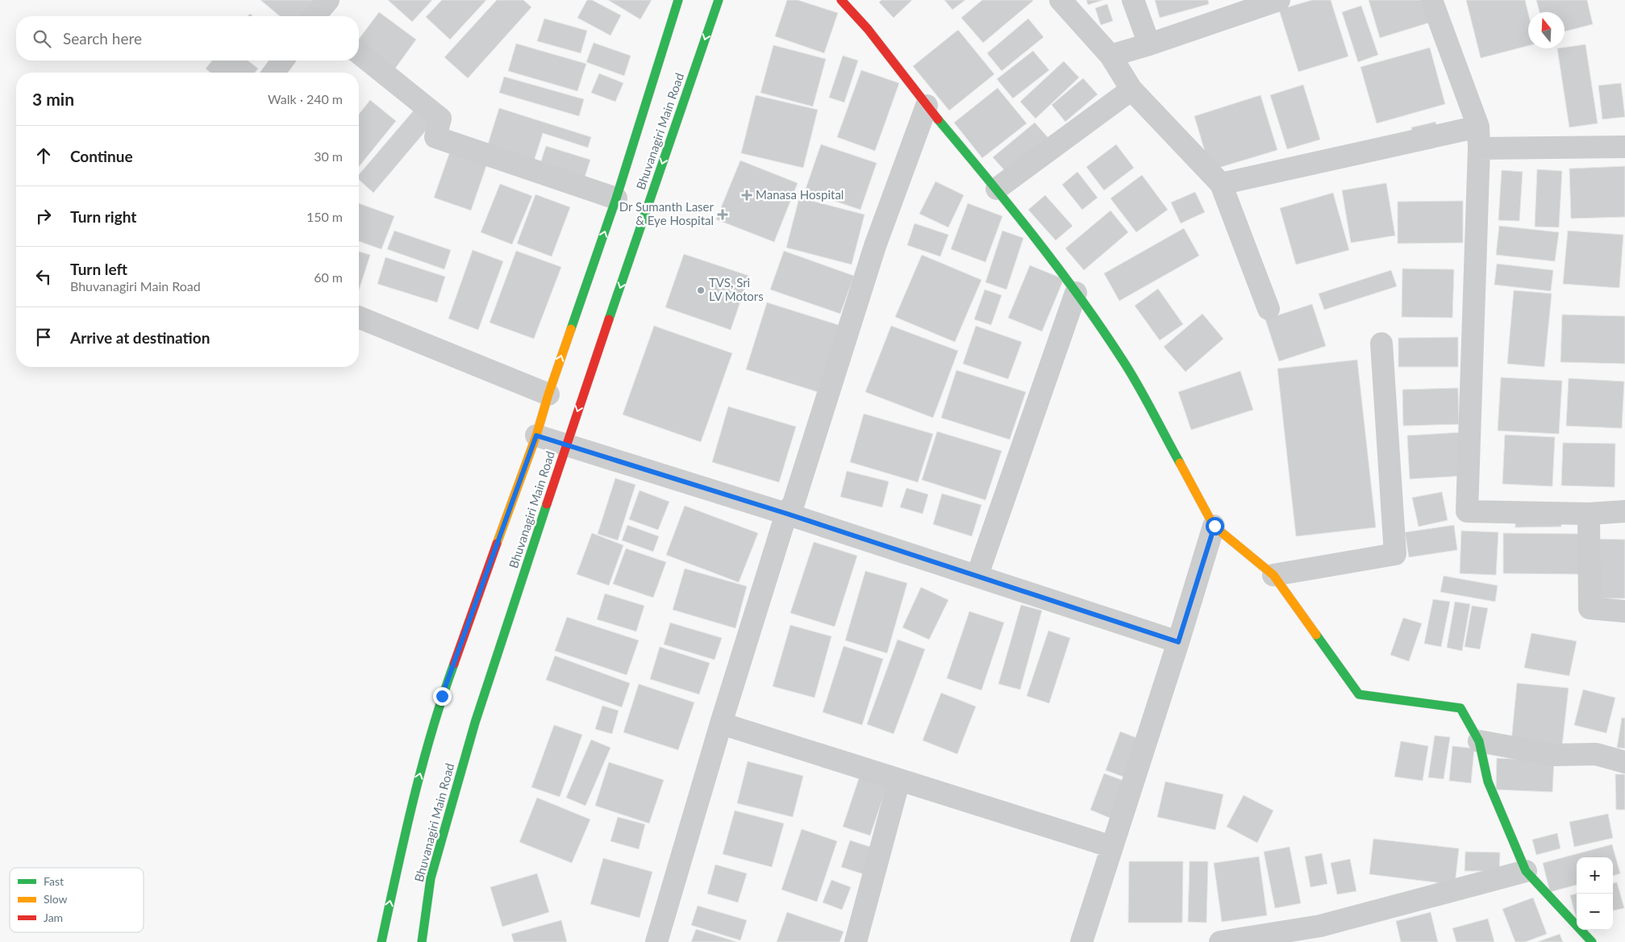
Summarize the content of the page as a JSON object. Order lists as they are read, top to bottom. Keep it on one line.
{"streets":{"main road":["Bhuvanagiri Main Road"]},"places":{"health":["Manasa Hospital","Dr Sumanth Laser & Eye Hospital"],"other":["TVS, Sri LV Motors"]},"legend":["Fast","Slow","Jam"],"north":"top","page":{"search":"Search here","heading":["3 min","Walk · 240 m"],"list":[["Continue","30 m"],["Turn right","150 m"],["Turn left","Bhuvanagiri Main Road","60 m"],"Arrive at destination"],"map_buttons":["+","−"]}}
